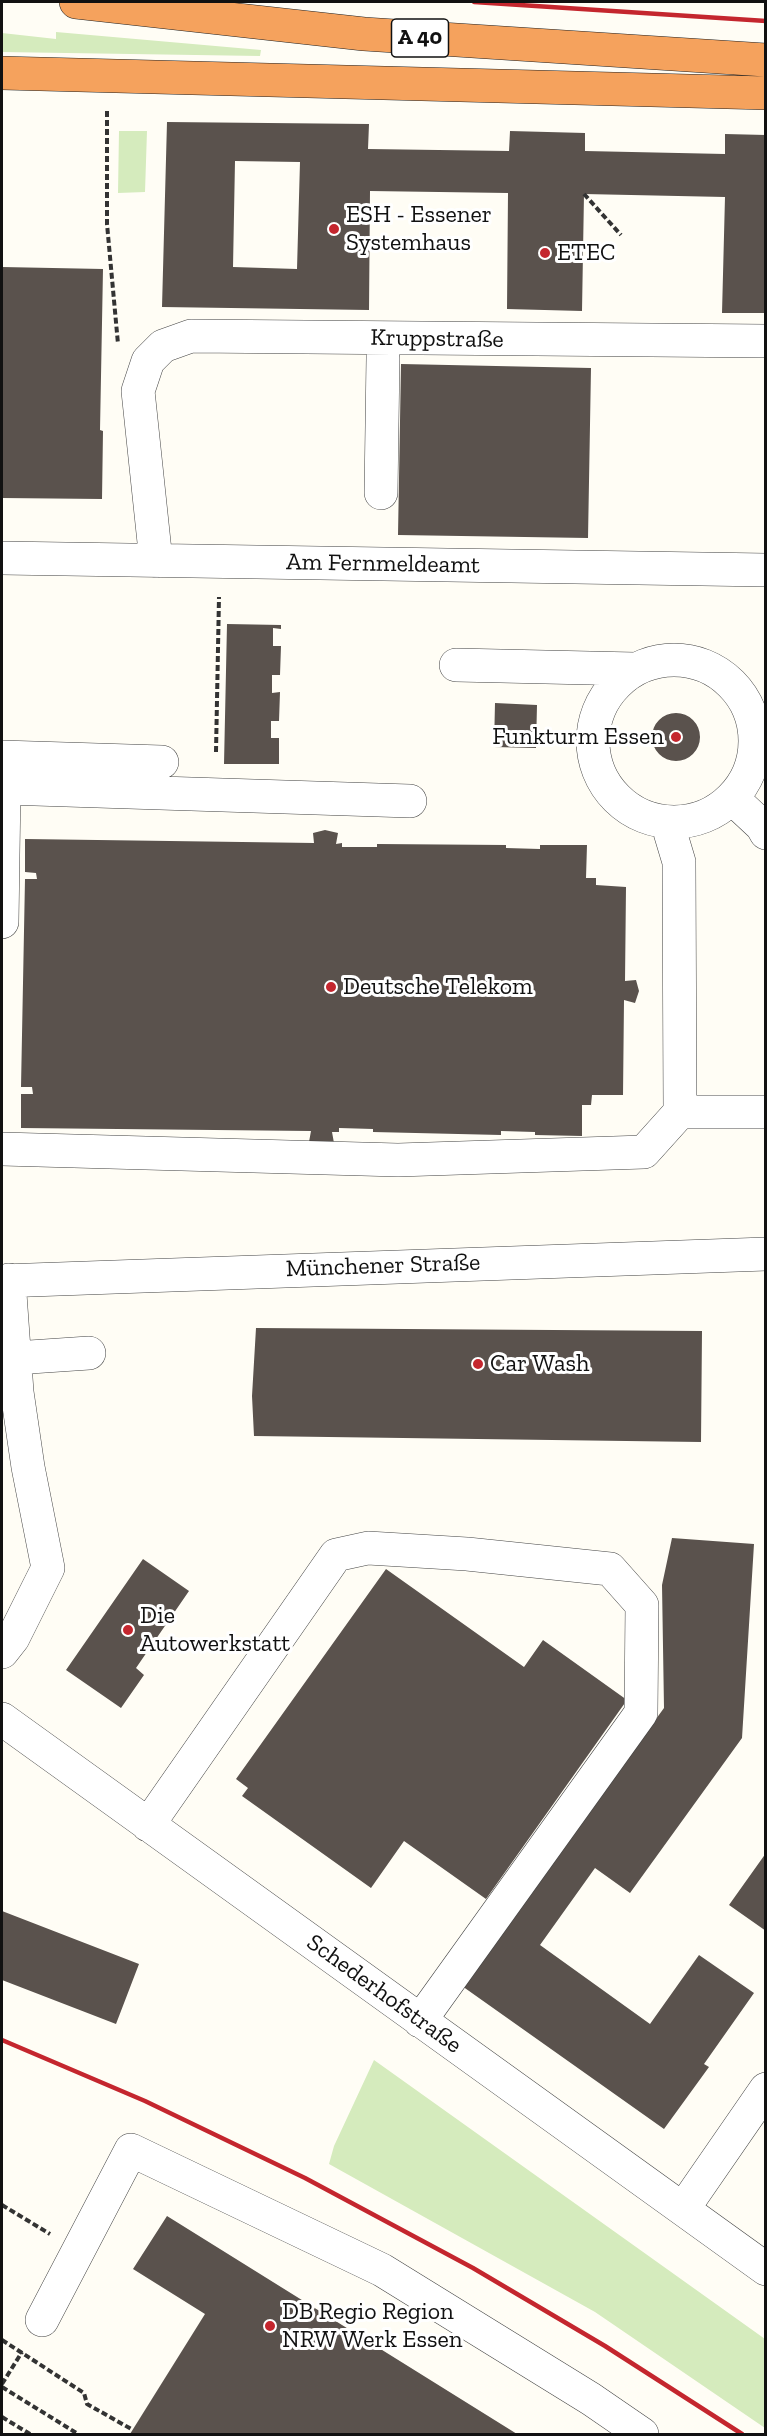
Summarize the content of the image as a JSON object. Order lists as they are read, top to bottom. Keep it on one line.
{"streets":{"highway":["A 40"],"street":["Kruppstraße","Am Fernmeldeamt","Münchener Straße","Schederhofstraße"]},"crossings":[["Kruppstraße","Am Fernmeldeamt"]],"places":["ESH - Essener Systemhaus","ETEC","Funkturm Essen","Deutsche Telekom","Car Wash","Die Autowerkstatt","DB Regio Region NRW Werk Essen"]}
